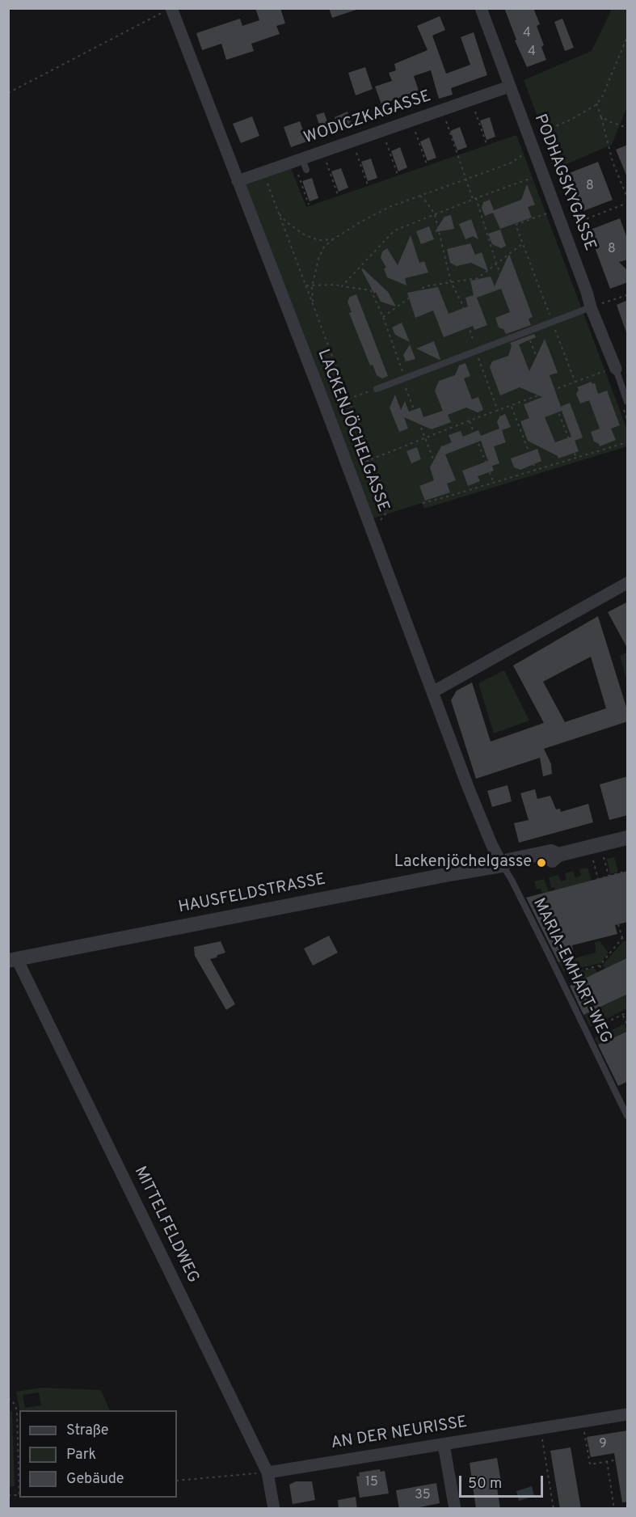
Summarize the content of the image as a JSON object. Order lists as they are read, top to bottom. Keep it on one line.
{"streets":{"street":["WODICZKAGASSE","PODHAGSKYGASSE","LACKENJÖCHELGASSE","HAUSFELDSTRASSE","MITTELFELDWEG","AN DER NEURISSE"],"lane":["MARIA-EMHART-WEG"]},"crossings":[["WODICZKAGASSE","PODHAGSKYGASSE"],["WODICZKAGASSE","LACKENJÖCHELGASSE"],["LACKENJÖCHELGASSE","HAUSFELDSTRASSE"],["LACKENJÖCHELGASSE","MARIA-EMHART-WEG"],["HAUSFELDSTRASSE","MARIA-EMHART-WEG"],["HAUSFELDSTRASSE","MITTELFELDWEG"],["MITTELFELDWEG","AN DER NEURISSE"]],"places":["Lackenjöchelgasse"],"house_numbers":["4","4","8","8","9","15","35"],"legend":["Straße","Park","Gebäude"],"scale_bar":"50 m"}
